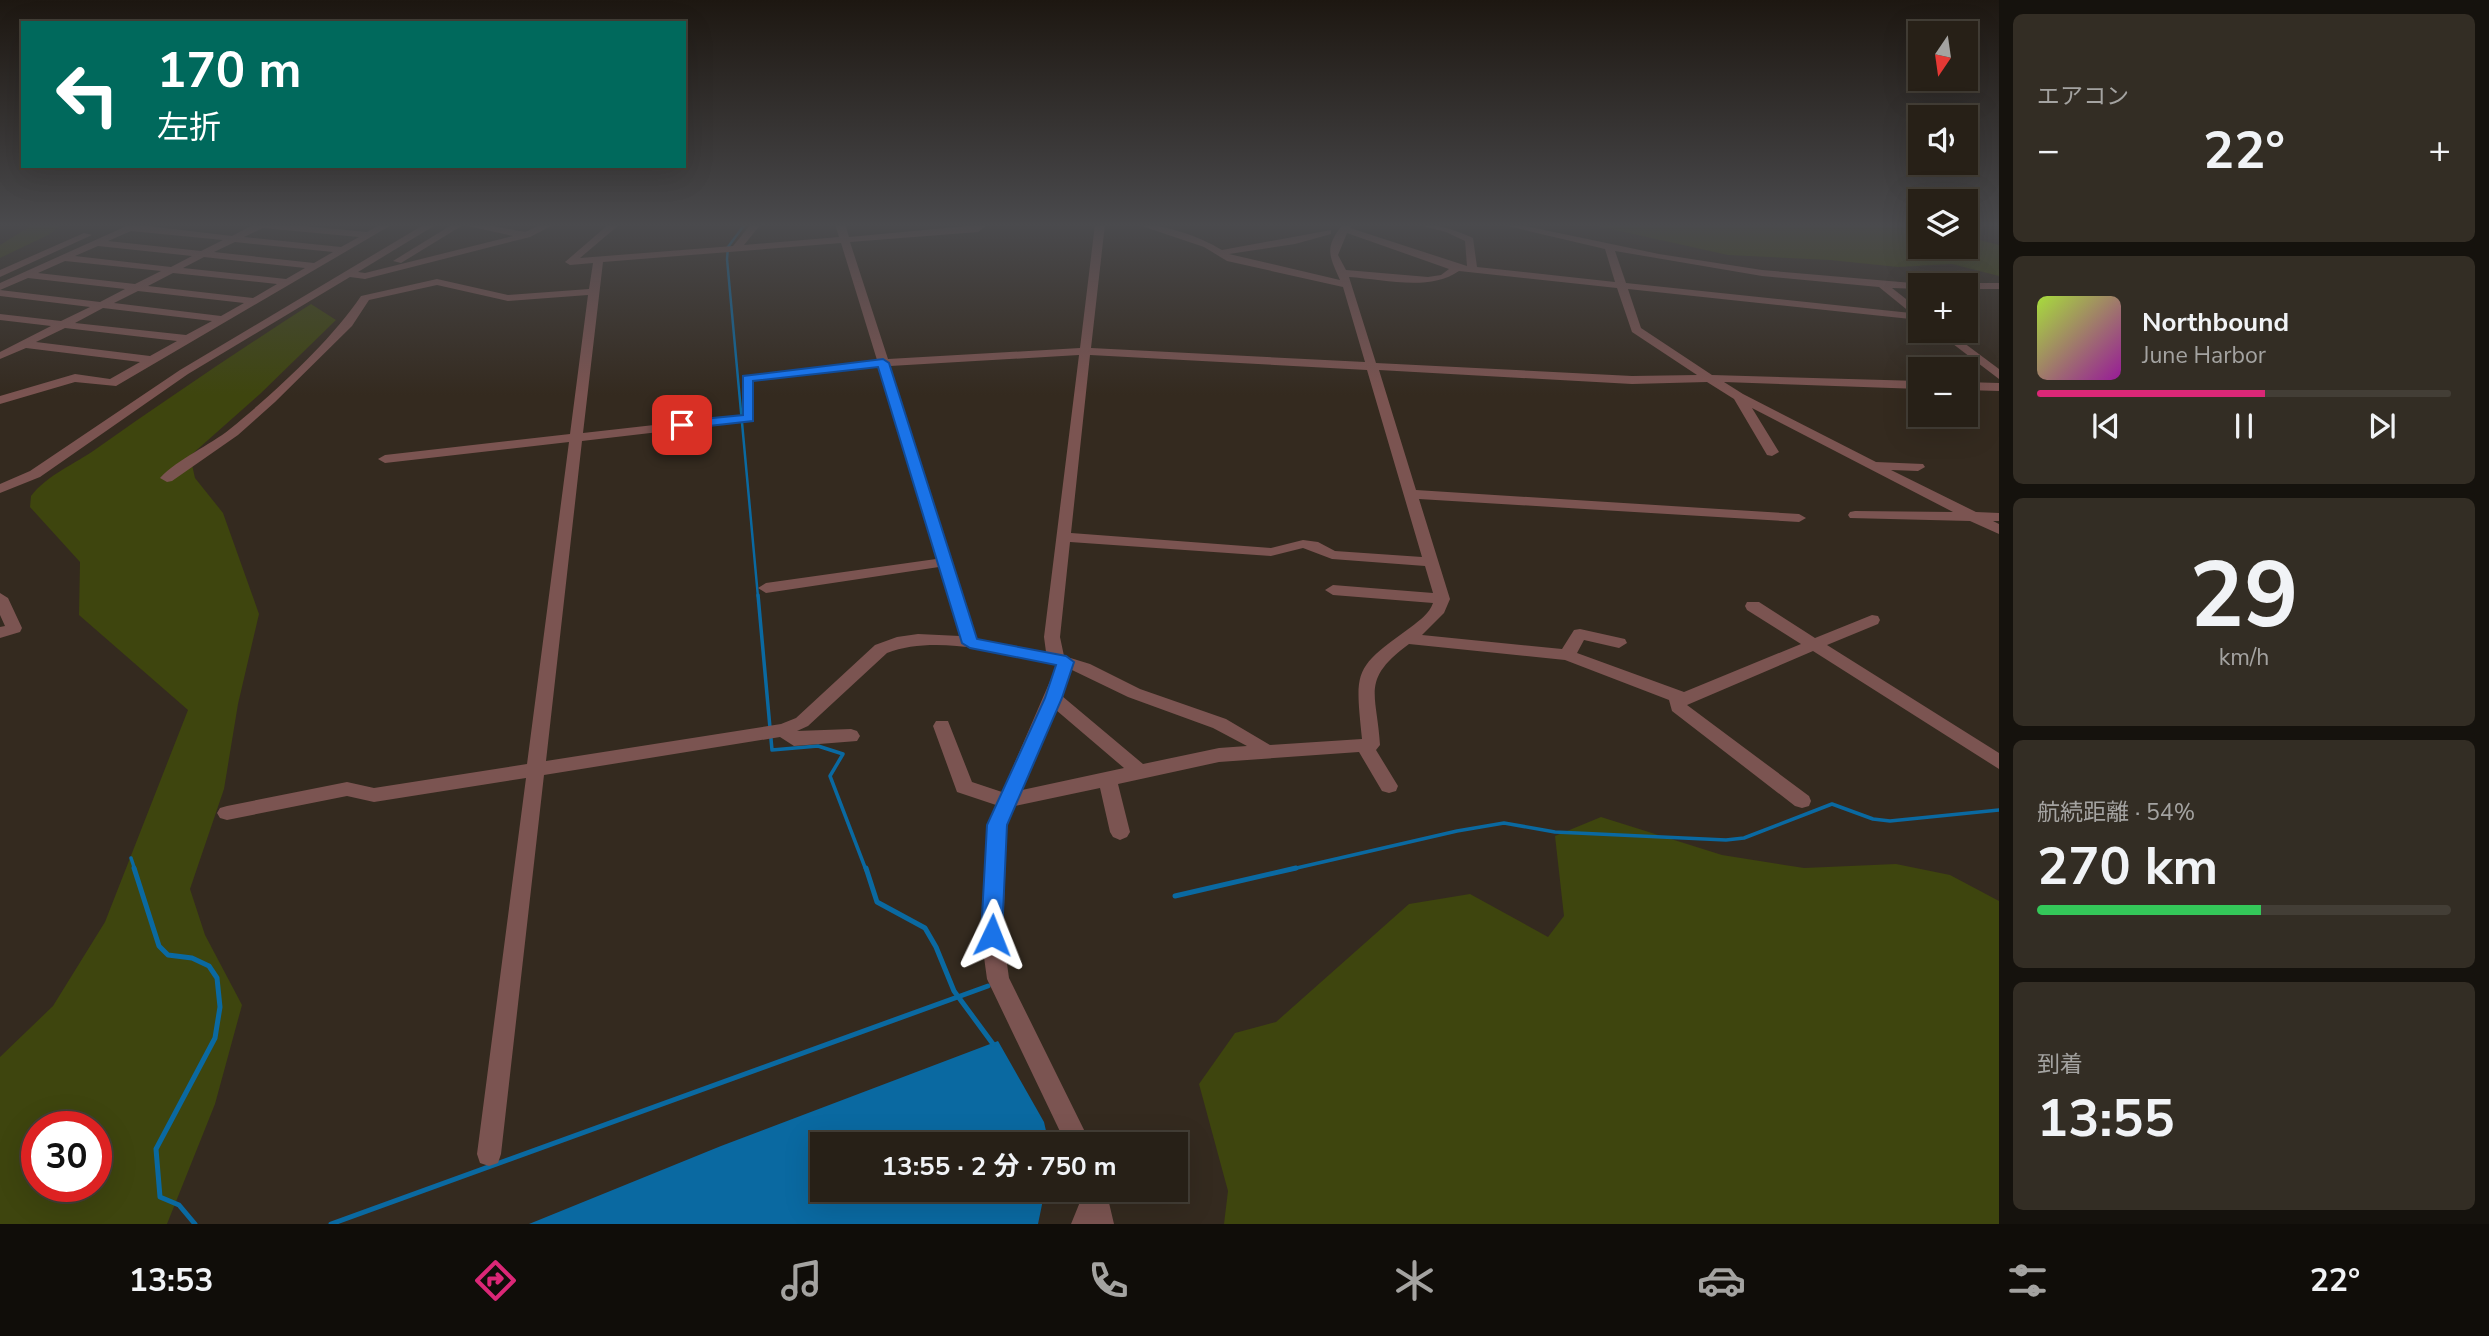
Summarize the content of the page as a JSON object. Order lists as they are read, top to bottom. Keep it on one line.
{"north":"bottom","page":{"tile":["エアコン",["29","km/h"],["航続距離 · 54%","270 km"],["到着","13:55"]],"map_buttons":["+","−"],"turn":["170 m","左折"],"heat":["−","22°","+"],"song":["Northbound","June Harbor"],"limit":"30","trip":"13:55 · 2 分 · 750 m","tabs":["13:53","22°"]}}
